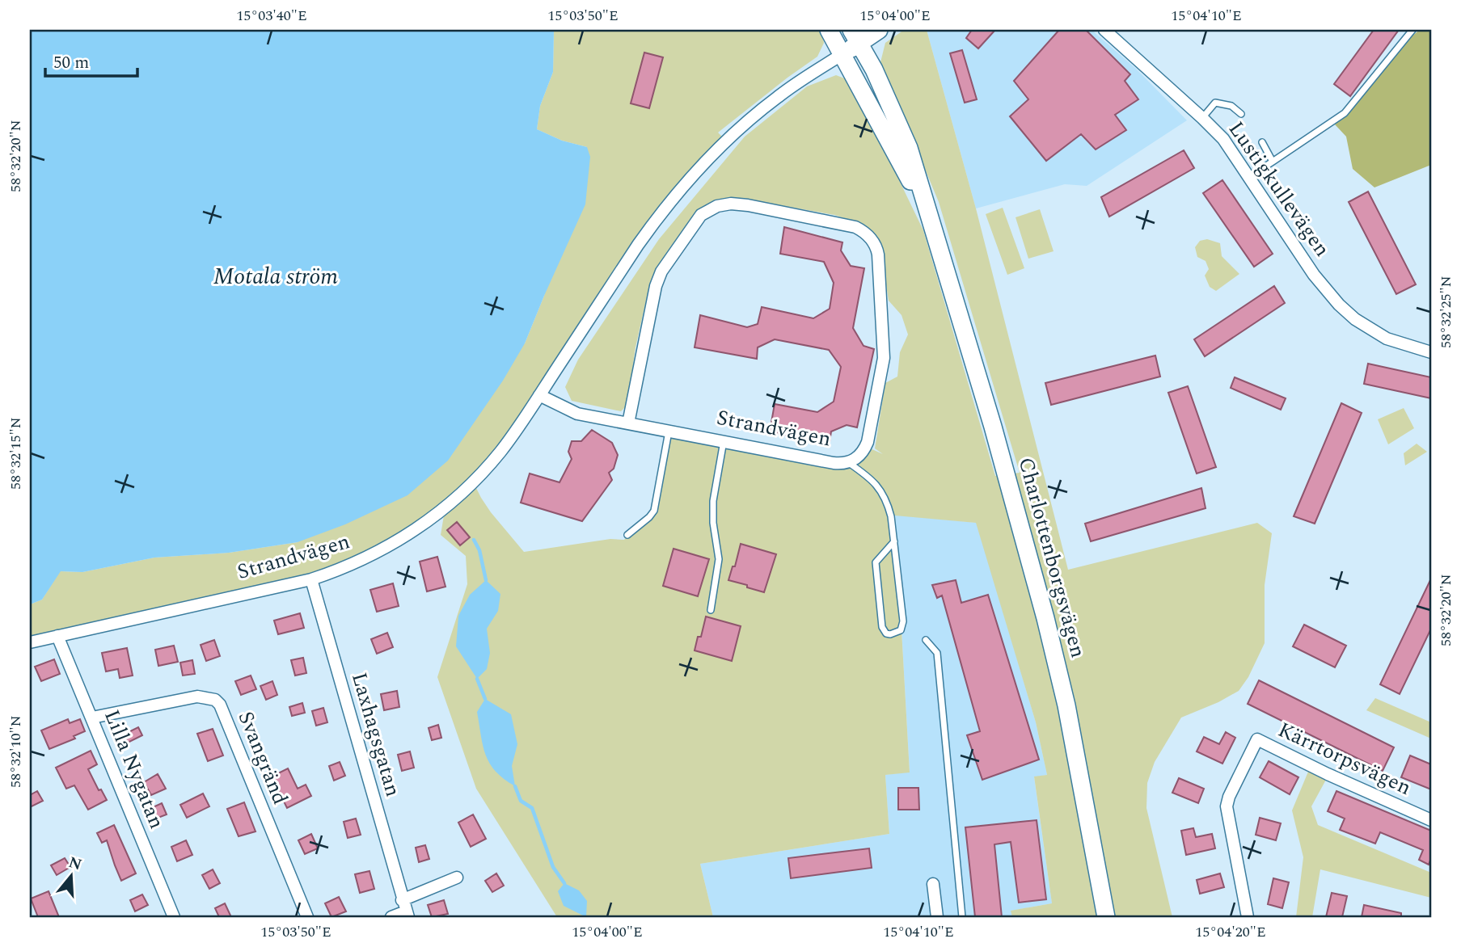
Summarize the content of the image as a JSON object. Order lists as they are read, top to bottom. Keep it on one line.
{"streets":{"main road":["Strandvägen","Charlottenborgsvägen"],"street":["Lustigkullevägen","Laxhagsgatan","Svangränd","Kärrtorpsvägen","Lilla Nygatan"]},"crossings":[["Strandvägen","Charlottenborgsvägen"],["Strandvägen","Laxhagsgatan"],["Strandvägen","Lilla Nygatan"],["Svangränd","Lilla Nygatan"]],"water":["Motala ström"],"scale_bar":"50 m","north":"top","coordinates":["15°03'40\"E","15°03'50\"E","15°04'00\"E","15°04'10\"E","58°32'20\"N","58°32'25\"N","58°32'15\"N","58°32'10\"N","15°04'20\"E"]}
